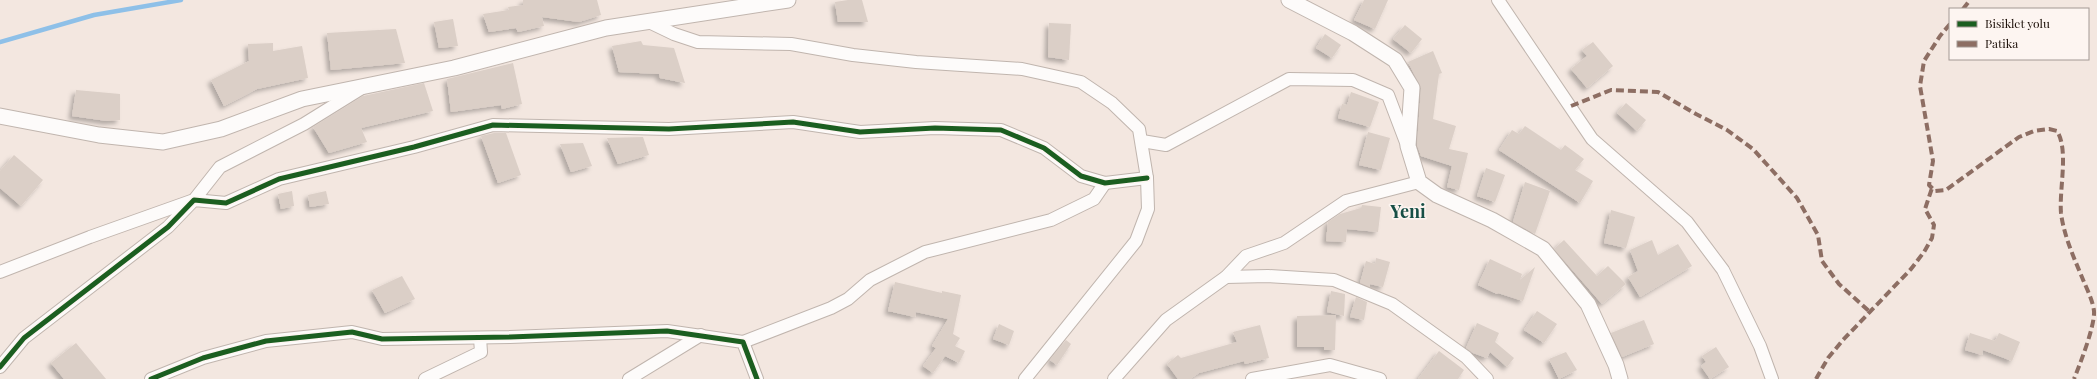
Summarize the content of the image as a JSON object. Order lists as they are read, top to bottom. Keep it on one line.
{"districts":["Yeni"],"legend":["Bisiklet yolu","Patika"]}
